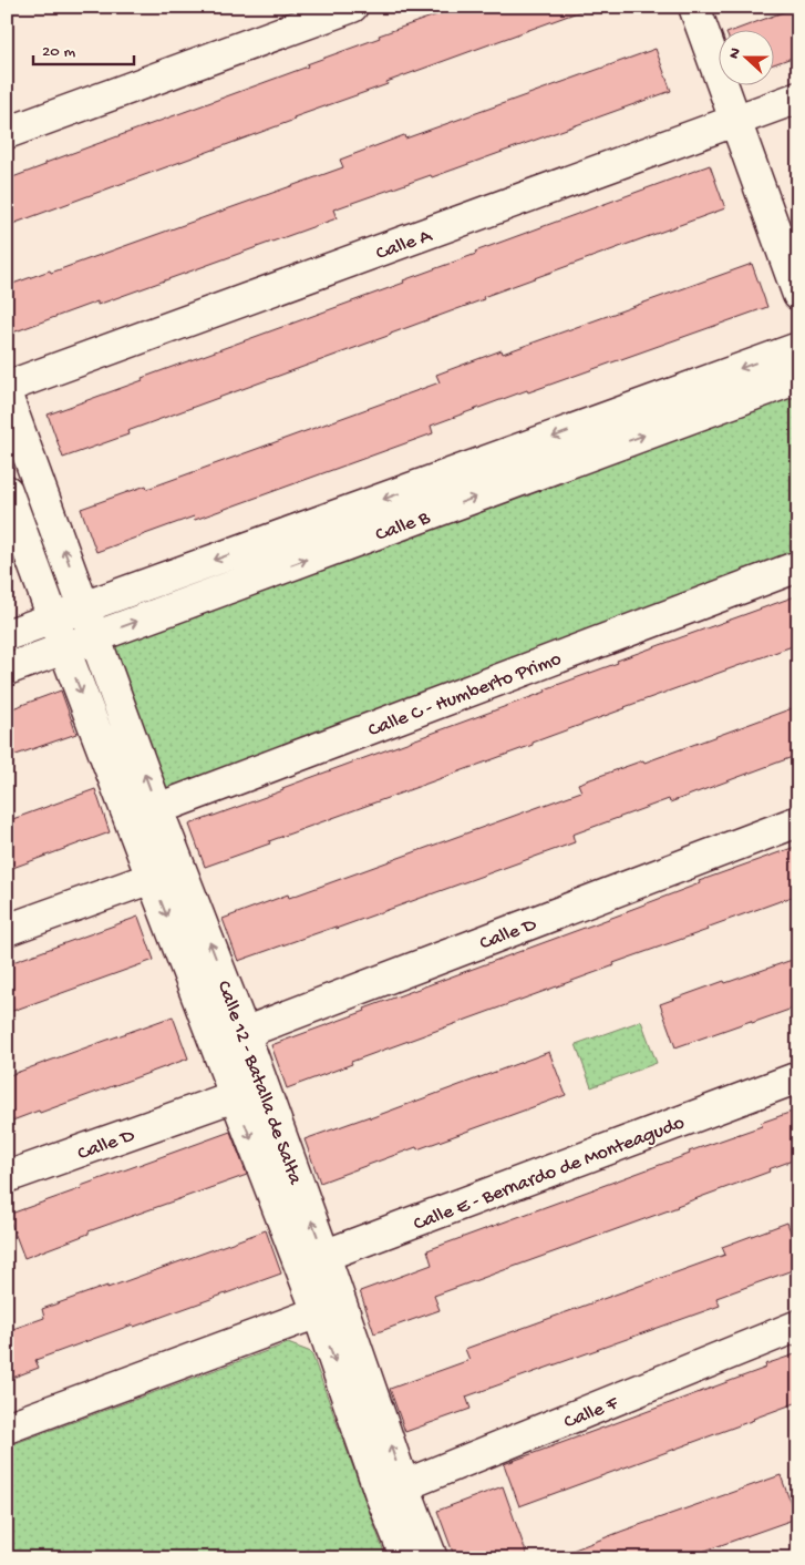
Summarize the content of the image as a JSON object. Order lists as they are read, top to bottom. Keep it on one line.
{"streets":{"street":["Calle A","Calle B","Calle C - Humberto Primo","Calle D","Calle 12 - Batalla de Salta","Calle E - Bernardo de Monteagudo","Calle F"]},"crossings":[["Calle B","Calle 12 - Batalla de Salta"],["Calle C - Humberto Primo","Calle 12 - Batalla de Salta"],["Calle D","Calle 12 - Batalla de Salta"],["Calle 12 - Batalla de Salta","Calle E - Bernardo de Monteagudo"],["Calle 12 - Batalla de Salta","Calle F"]],"scale_bar":"20 m","north":"left"}
